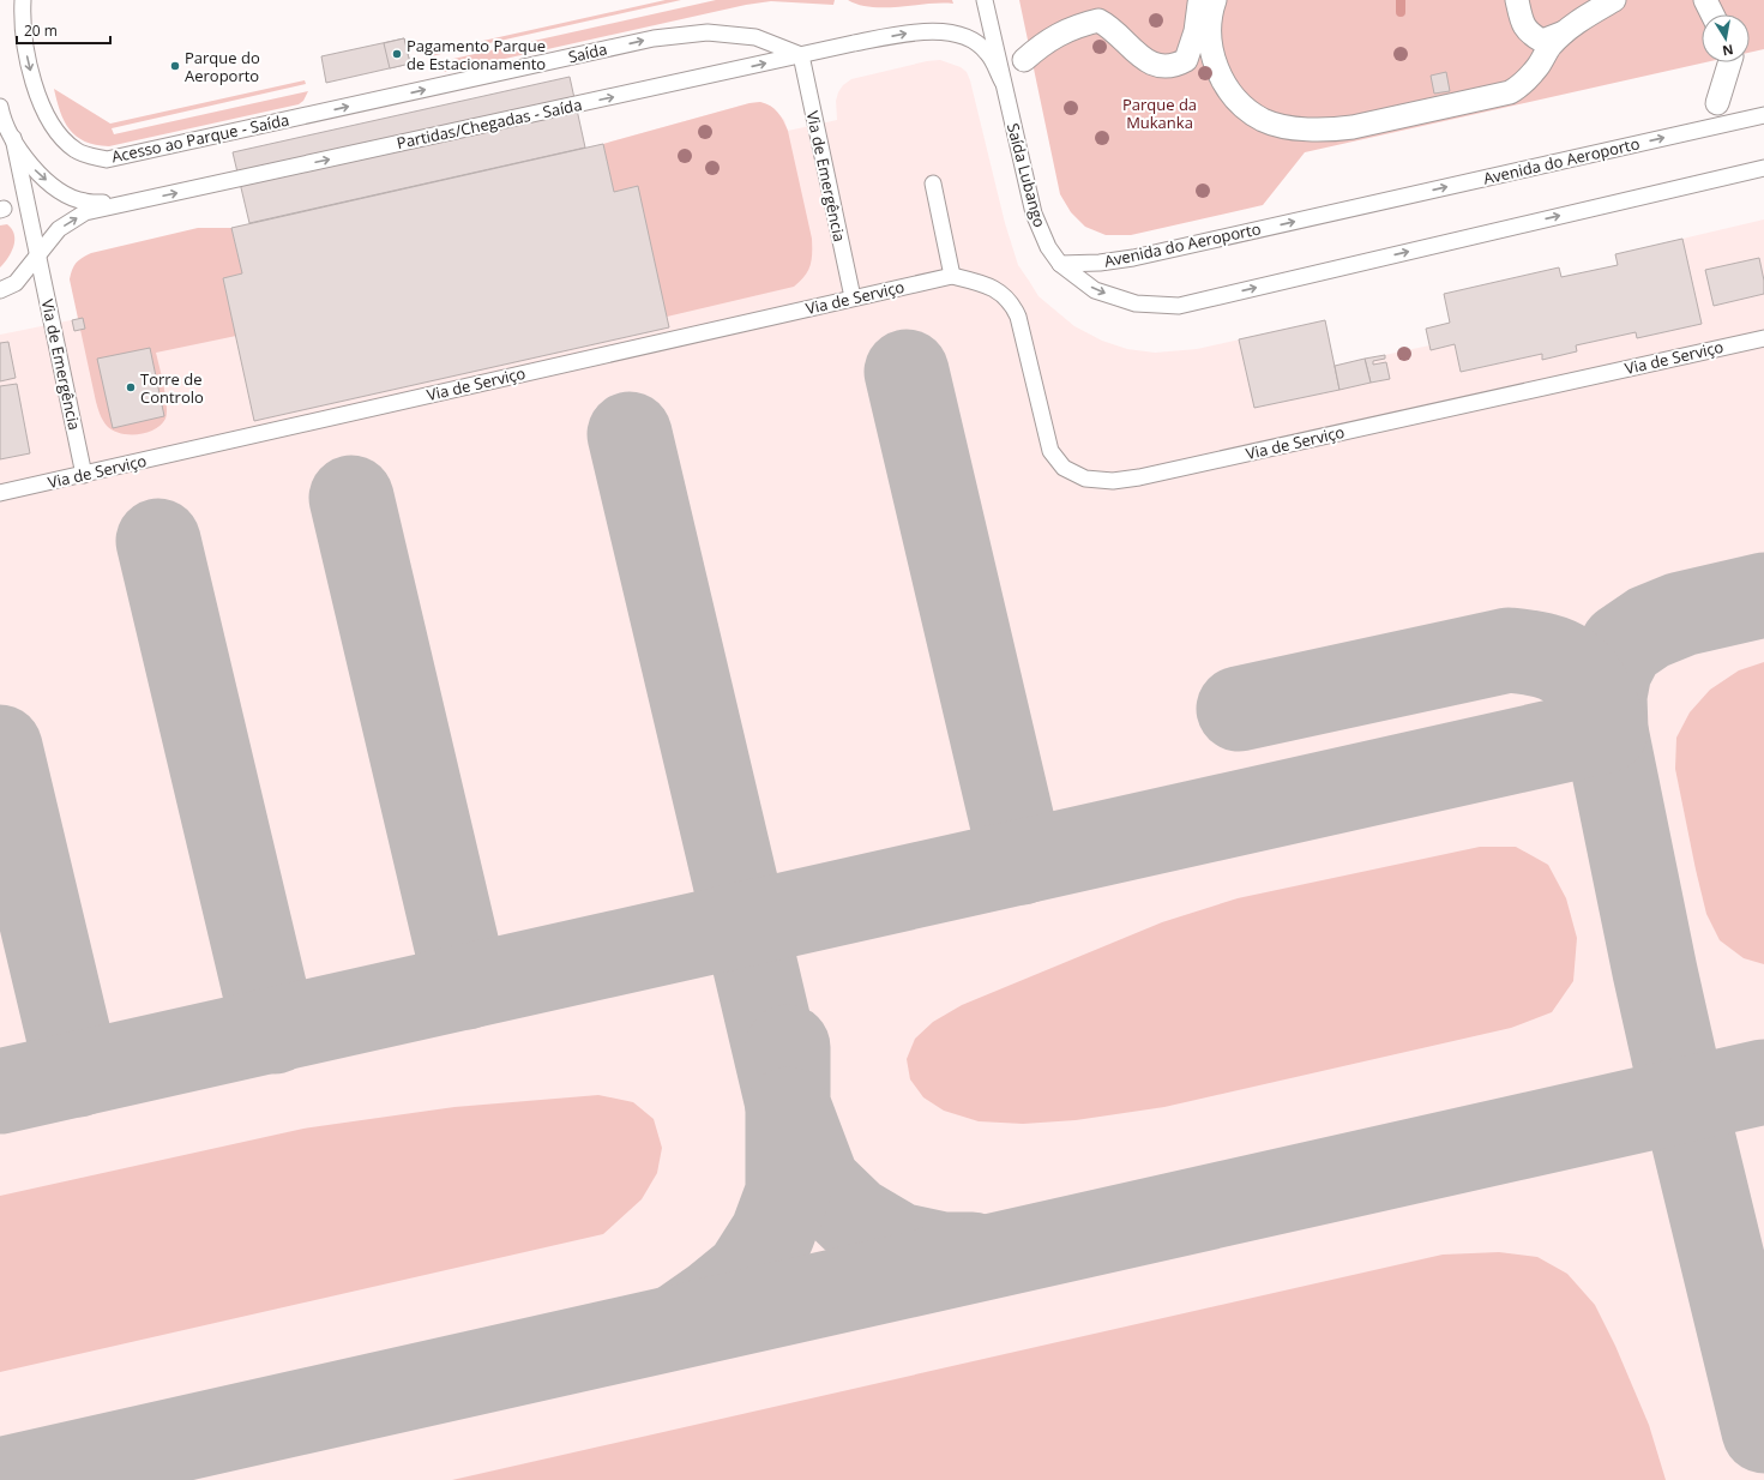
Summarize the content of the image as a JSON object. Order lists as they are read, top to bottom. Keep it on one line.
{"streets":{"lane":["Saída","Partidas/Chegadas - Saída","Acesso ao Parque - Saída","Avenida do Aeroporto","Saída Lubango","Via de Emergência","Via de Serviço"]},"crossings":[["Saída","Partidas/Chegadas - Saída"],["Saída","Acesso ao Parque - Saída"],["Saída","Via de Emergência"],["Partidas/Chegadas - Saída","Saída Lubango"],["Partidas/Chegadas - Saída","Via de Emergência"],["Avenida do Aeroporto","Saída Lubango"],["Via de Emergência","Via de Serviço"]],"one_way":["Saída","Partidas/Chegadas - Saída","Avenida do Aeroporto"],"parks":["Parque da Mukanka"],"places":["Pagamento Parque de Estacionamento","Parque do Aeroporto","Torre de Controlo"],"scale_bar":"20 m","north":"bottom"}
